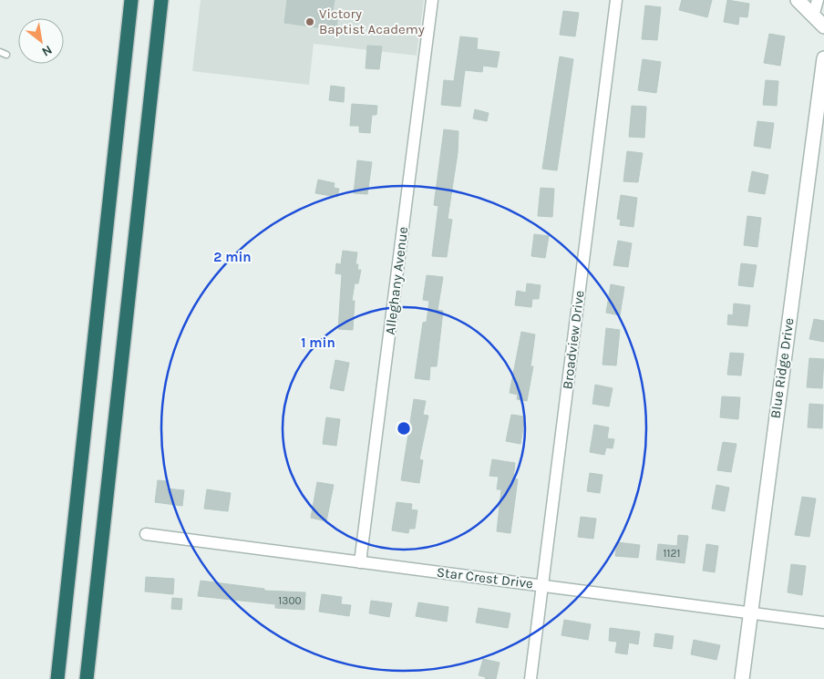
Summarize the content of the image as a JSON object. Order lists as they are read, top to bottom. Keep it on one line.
{"streets":{"street":["Alleghany Avenue","Broadview Drive","Blue Ridge Drive","Star Crest Drive"]},"crossings":[["Alleghany Avenue","Star Crest Drive"],["Broadview Drive","Star Crest Drive"],["Blue Ridge Drive","Star Crest Drive"]],"places":["Victory Baptist Academy"],"house_numbers":["1121","1300"],"north":"bottom right","rings":["2 min","1 min"]}
